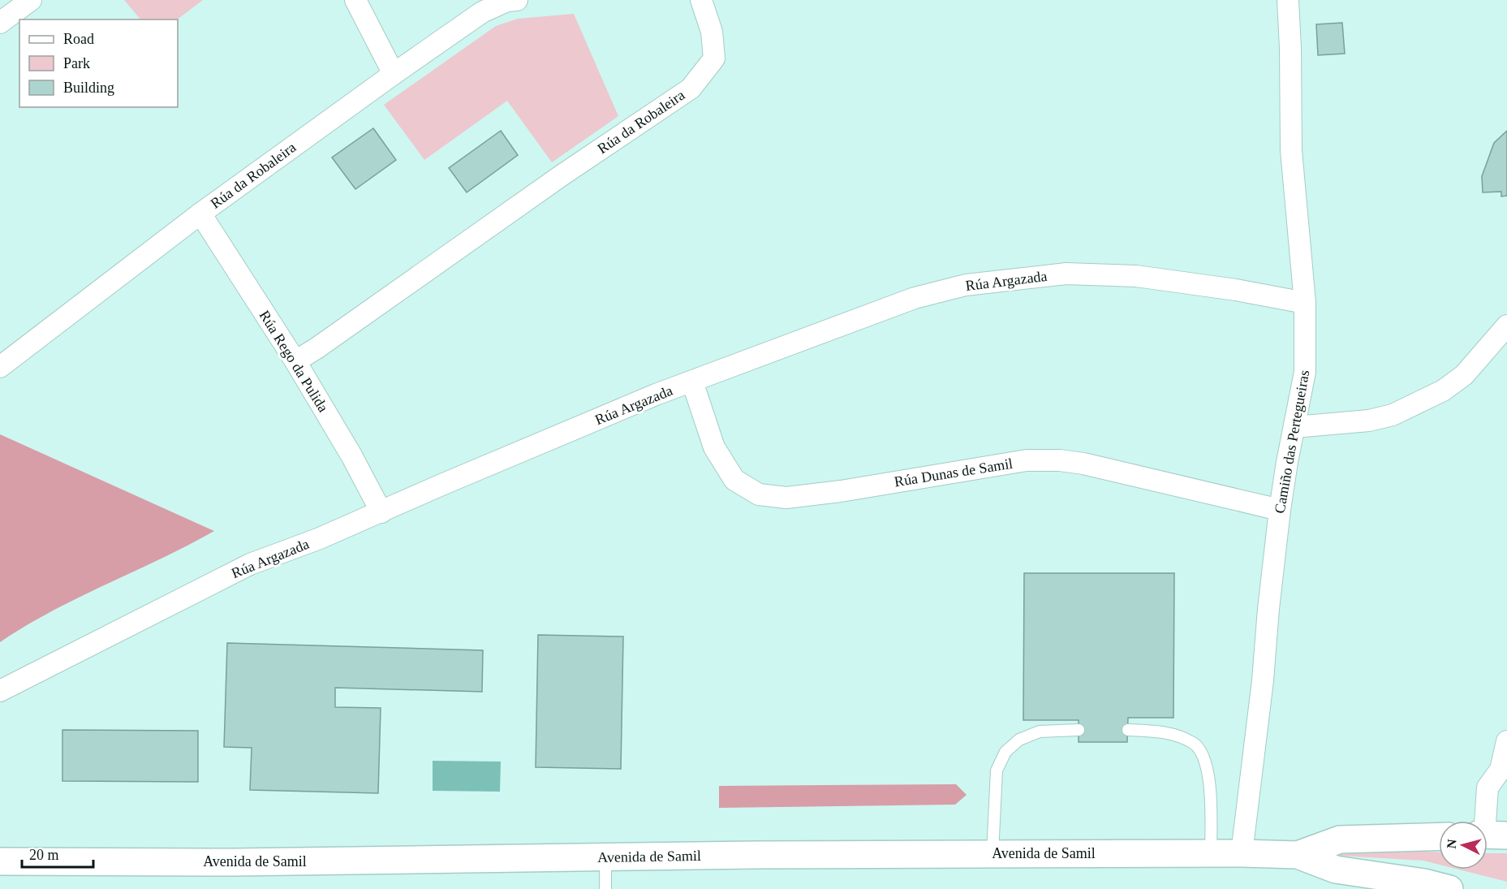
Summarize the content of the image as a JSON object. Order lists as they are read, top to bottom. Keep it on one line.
{"streets":{"street":["Rúa da Robaleira","Rúa Argazada","Rúa Rego da Pulida","Camiño das Pertegueiras","Rúa Dunas de Samil","Avenida de Samil"]},"crossings":[["Rúa da Robaleira","Rúa Rego da Pulida"],["Rúa Argazada","Rúa Rego da Pulida"],["Rúa Argazada","Camiño das Pertegueiras"],["Rúa Argazada","Rúa Dunas de Samil"],["Camiño das Pertegueiras","Rúa Dunas de Samil"],["Camiño das Pertegueiras","Avenida de Samil"]],"legend":["Road","Park","Building"],"scale_bar":"20 m","north":"left"}
